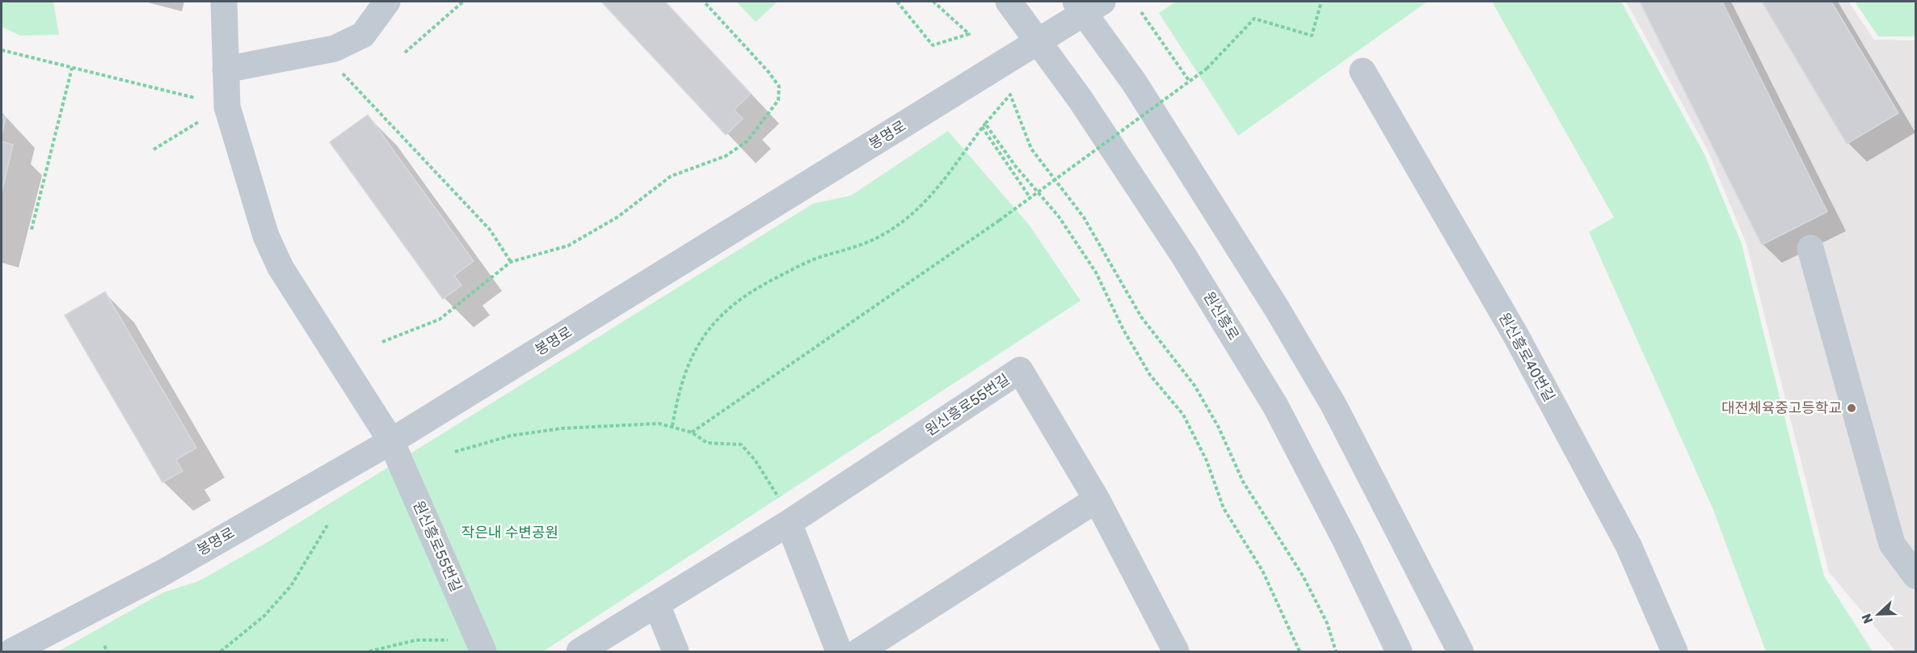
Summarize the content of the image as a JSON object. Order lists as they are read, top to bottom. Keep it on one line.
{"streets":{"street":["봉명로","원신흥로","원신흥로40번길","원신흥로55번길"]},"crossings":[["봉명로","원신흥로"],["봉명로","원신흥로55번길"]],"parks":["작은내 수변공원"],"places":["대전체육중고등학교"],"north":"left"}
